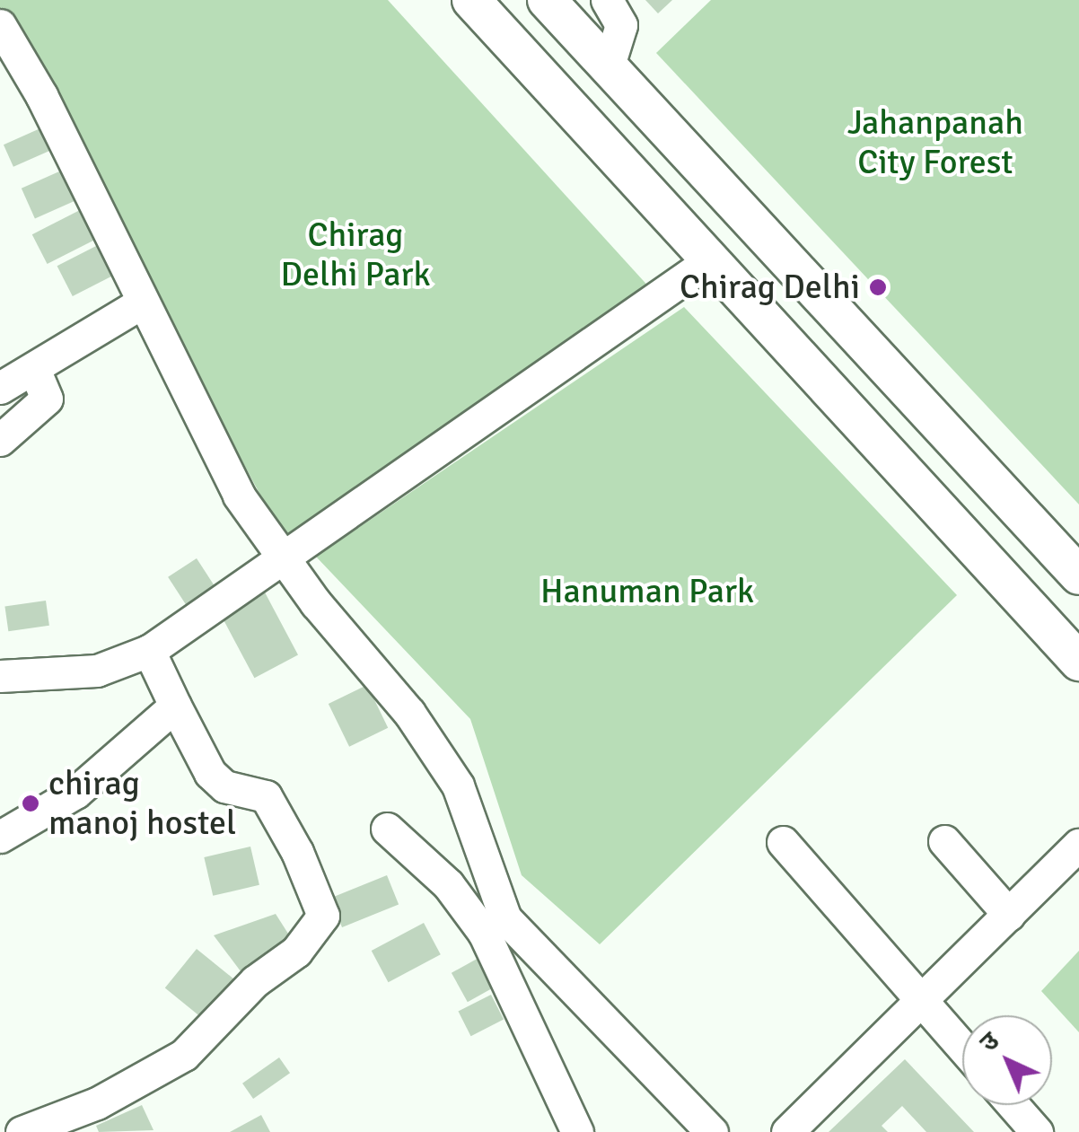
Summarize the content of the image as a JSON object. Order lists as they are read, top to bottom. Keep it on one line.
{"parks":["Jahanpanah City Forest","Chirag Delhi Park","Hanuman Park"],"places":["Chirag Delhi","chirag manoj hostel"],"north":"top left"}
